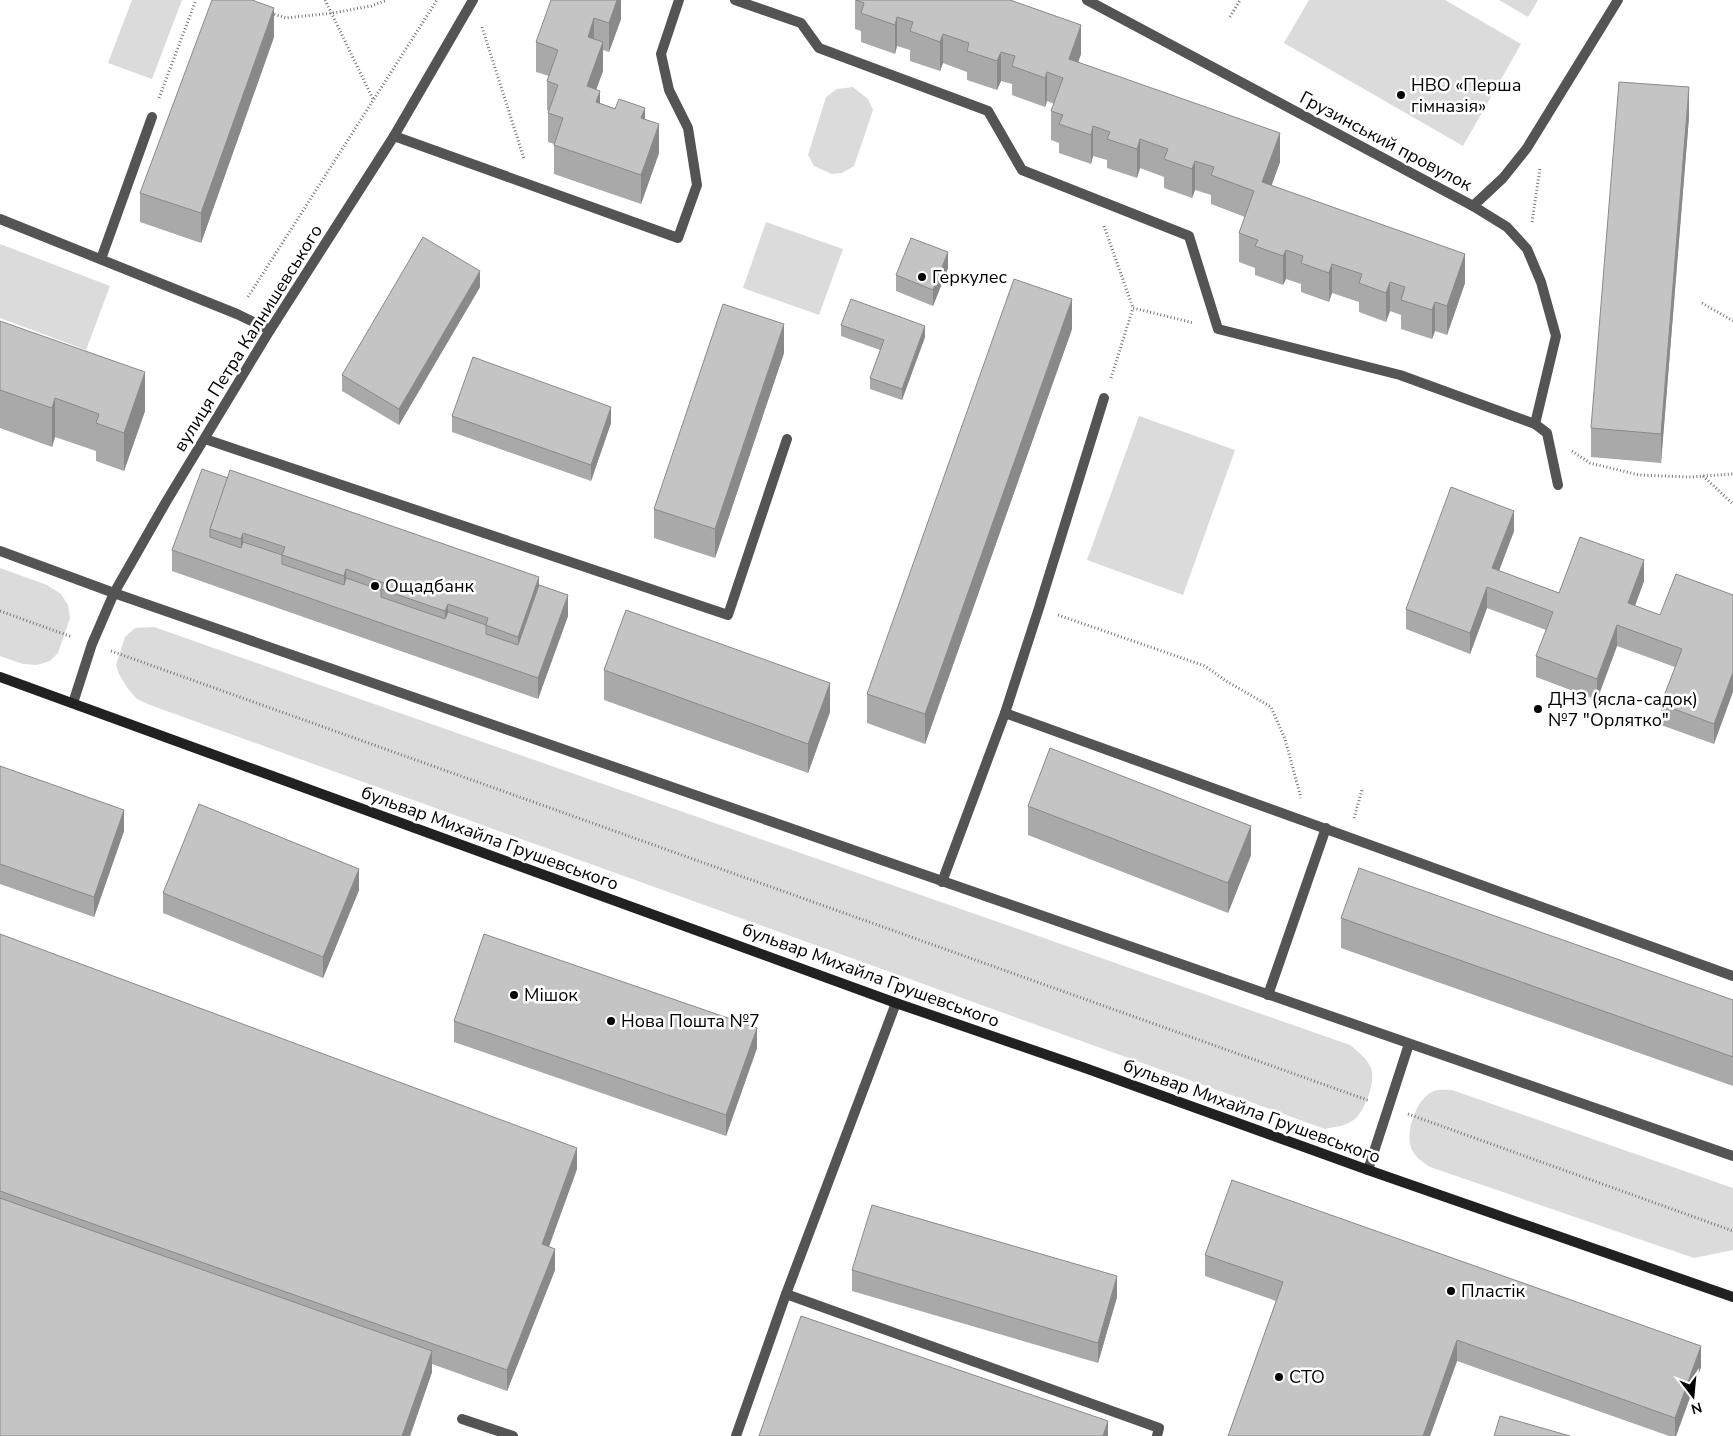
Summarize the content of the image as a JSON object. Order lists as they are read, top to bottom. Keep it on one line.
{"streets":{"main road":["бульвар Михайла Грушевського"],"street":["Грузинський провулок","вулиця Петра Калнишевського"]},"crossings":[["вулиця Петра Калнишевського","бульвар Михайла Грушевського"]],"places":["НВО «Перша гімназія»","Геркулес","Ощадбанк","ДНЗ (ясла-садок) №7 \"Орлятко\"","Мішок","Нова Пошта №7","Пластік","СТО"],"north":"bottom"}
